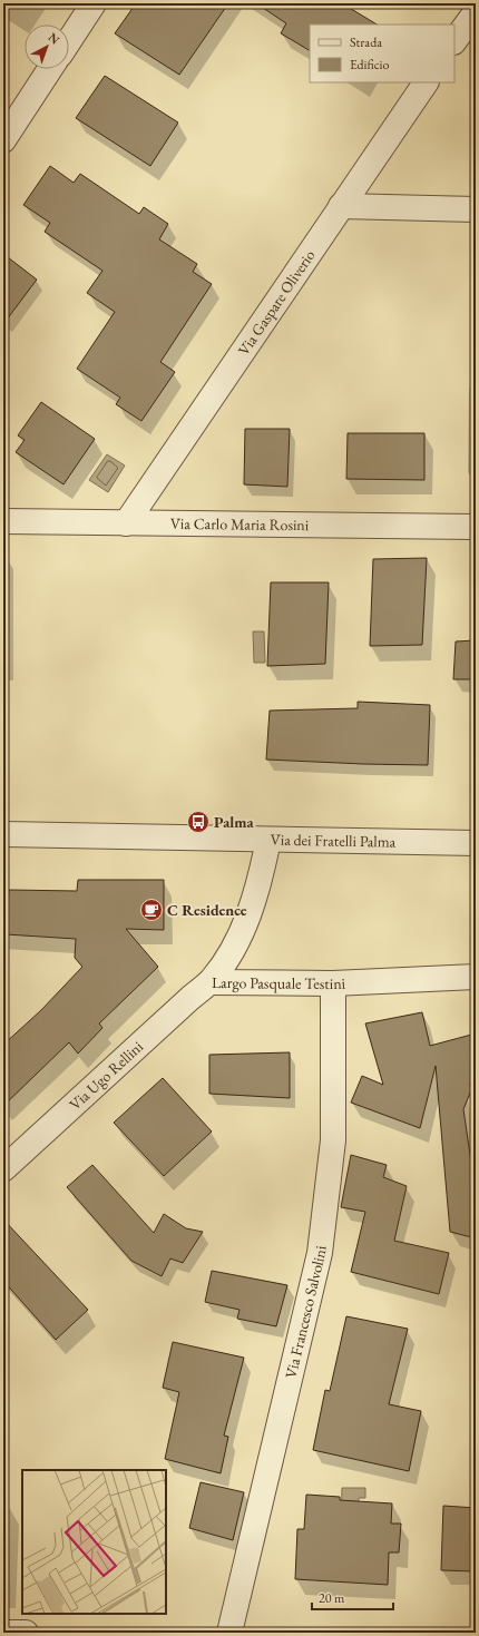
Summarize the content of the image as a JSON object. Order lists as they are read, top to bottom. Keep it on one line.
{"streets":{"street":["Via Gaspare Oliverio","Via Carlo Maria Rosini","Via dei Fratelli Palma","Largo Pasquale Testini","Via Ugo Rellini","Via Francesco Salvolini"]},"crossings":[["Via Gaspare Oliverio","Via Carlo Maria Rosini"],["Via dei Fratelli Palma","Largo Pasquale Testini"],["Largo Pasquale Testini","Via Ugo Rellini"],["Largo Pasquale Testini","Via Francesco Salvolini"]],"places":{"bus stop":["Palma"],"cafe":["C Residence"]},"legend":["Strada","Edificio"],"scale_bar":"20 m","north":"top right"}
